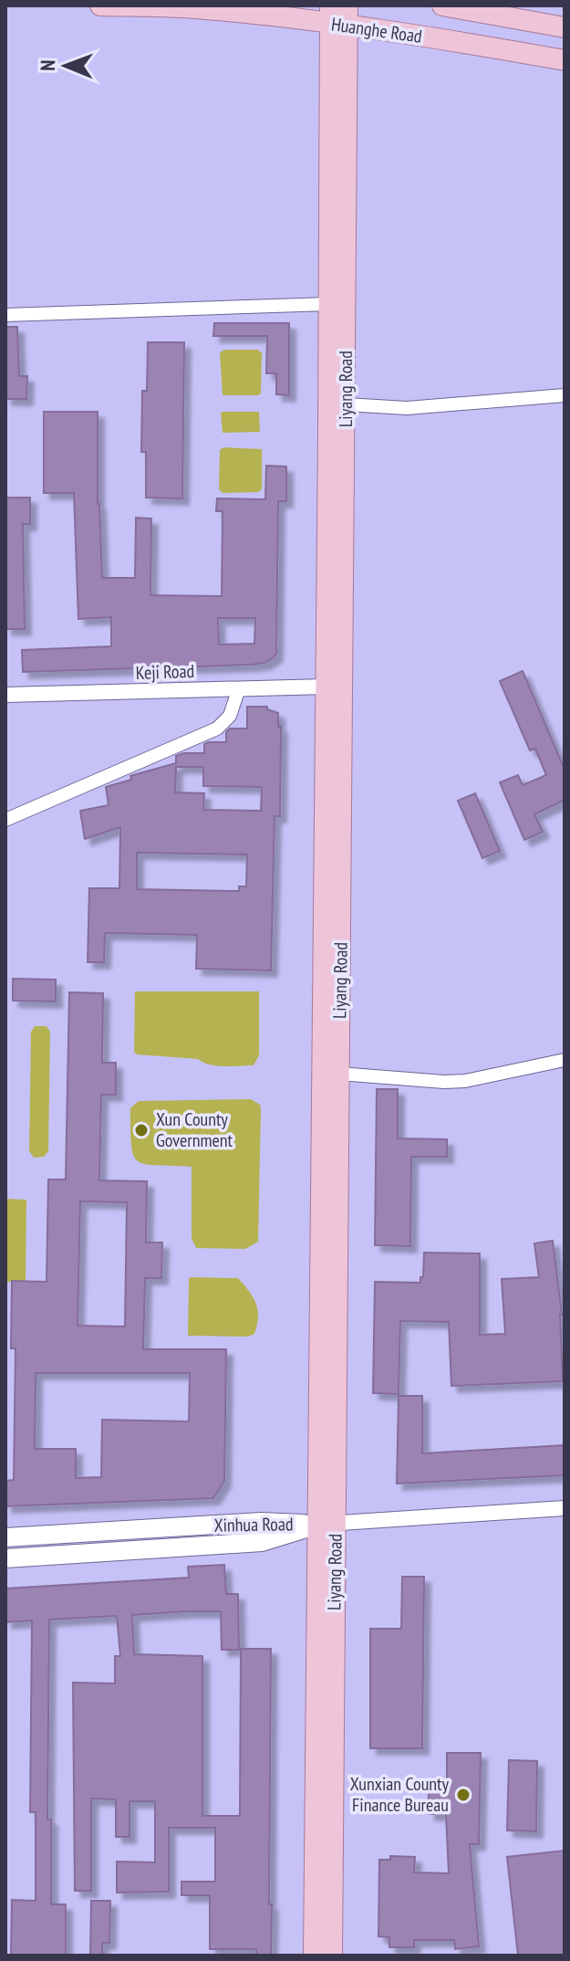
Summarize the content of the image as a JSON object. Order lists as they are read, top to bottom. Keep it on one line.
{"streets":{"main road":["Huanghe Road","Liyang Road","Xinhua Road"],"street":["Keji Road"]},"crossings":[["Huanghe Road","Liyang Road"],["Liyang Road","Keji Road"],["Liyang Road","Xinhua Road"]],"places":["Xun County Government","Xunxian County Finance Bureau"],"north":"left"}
